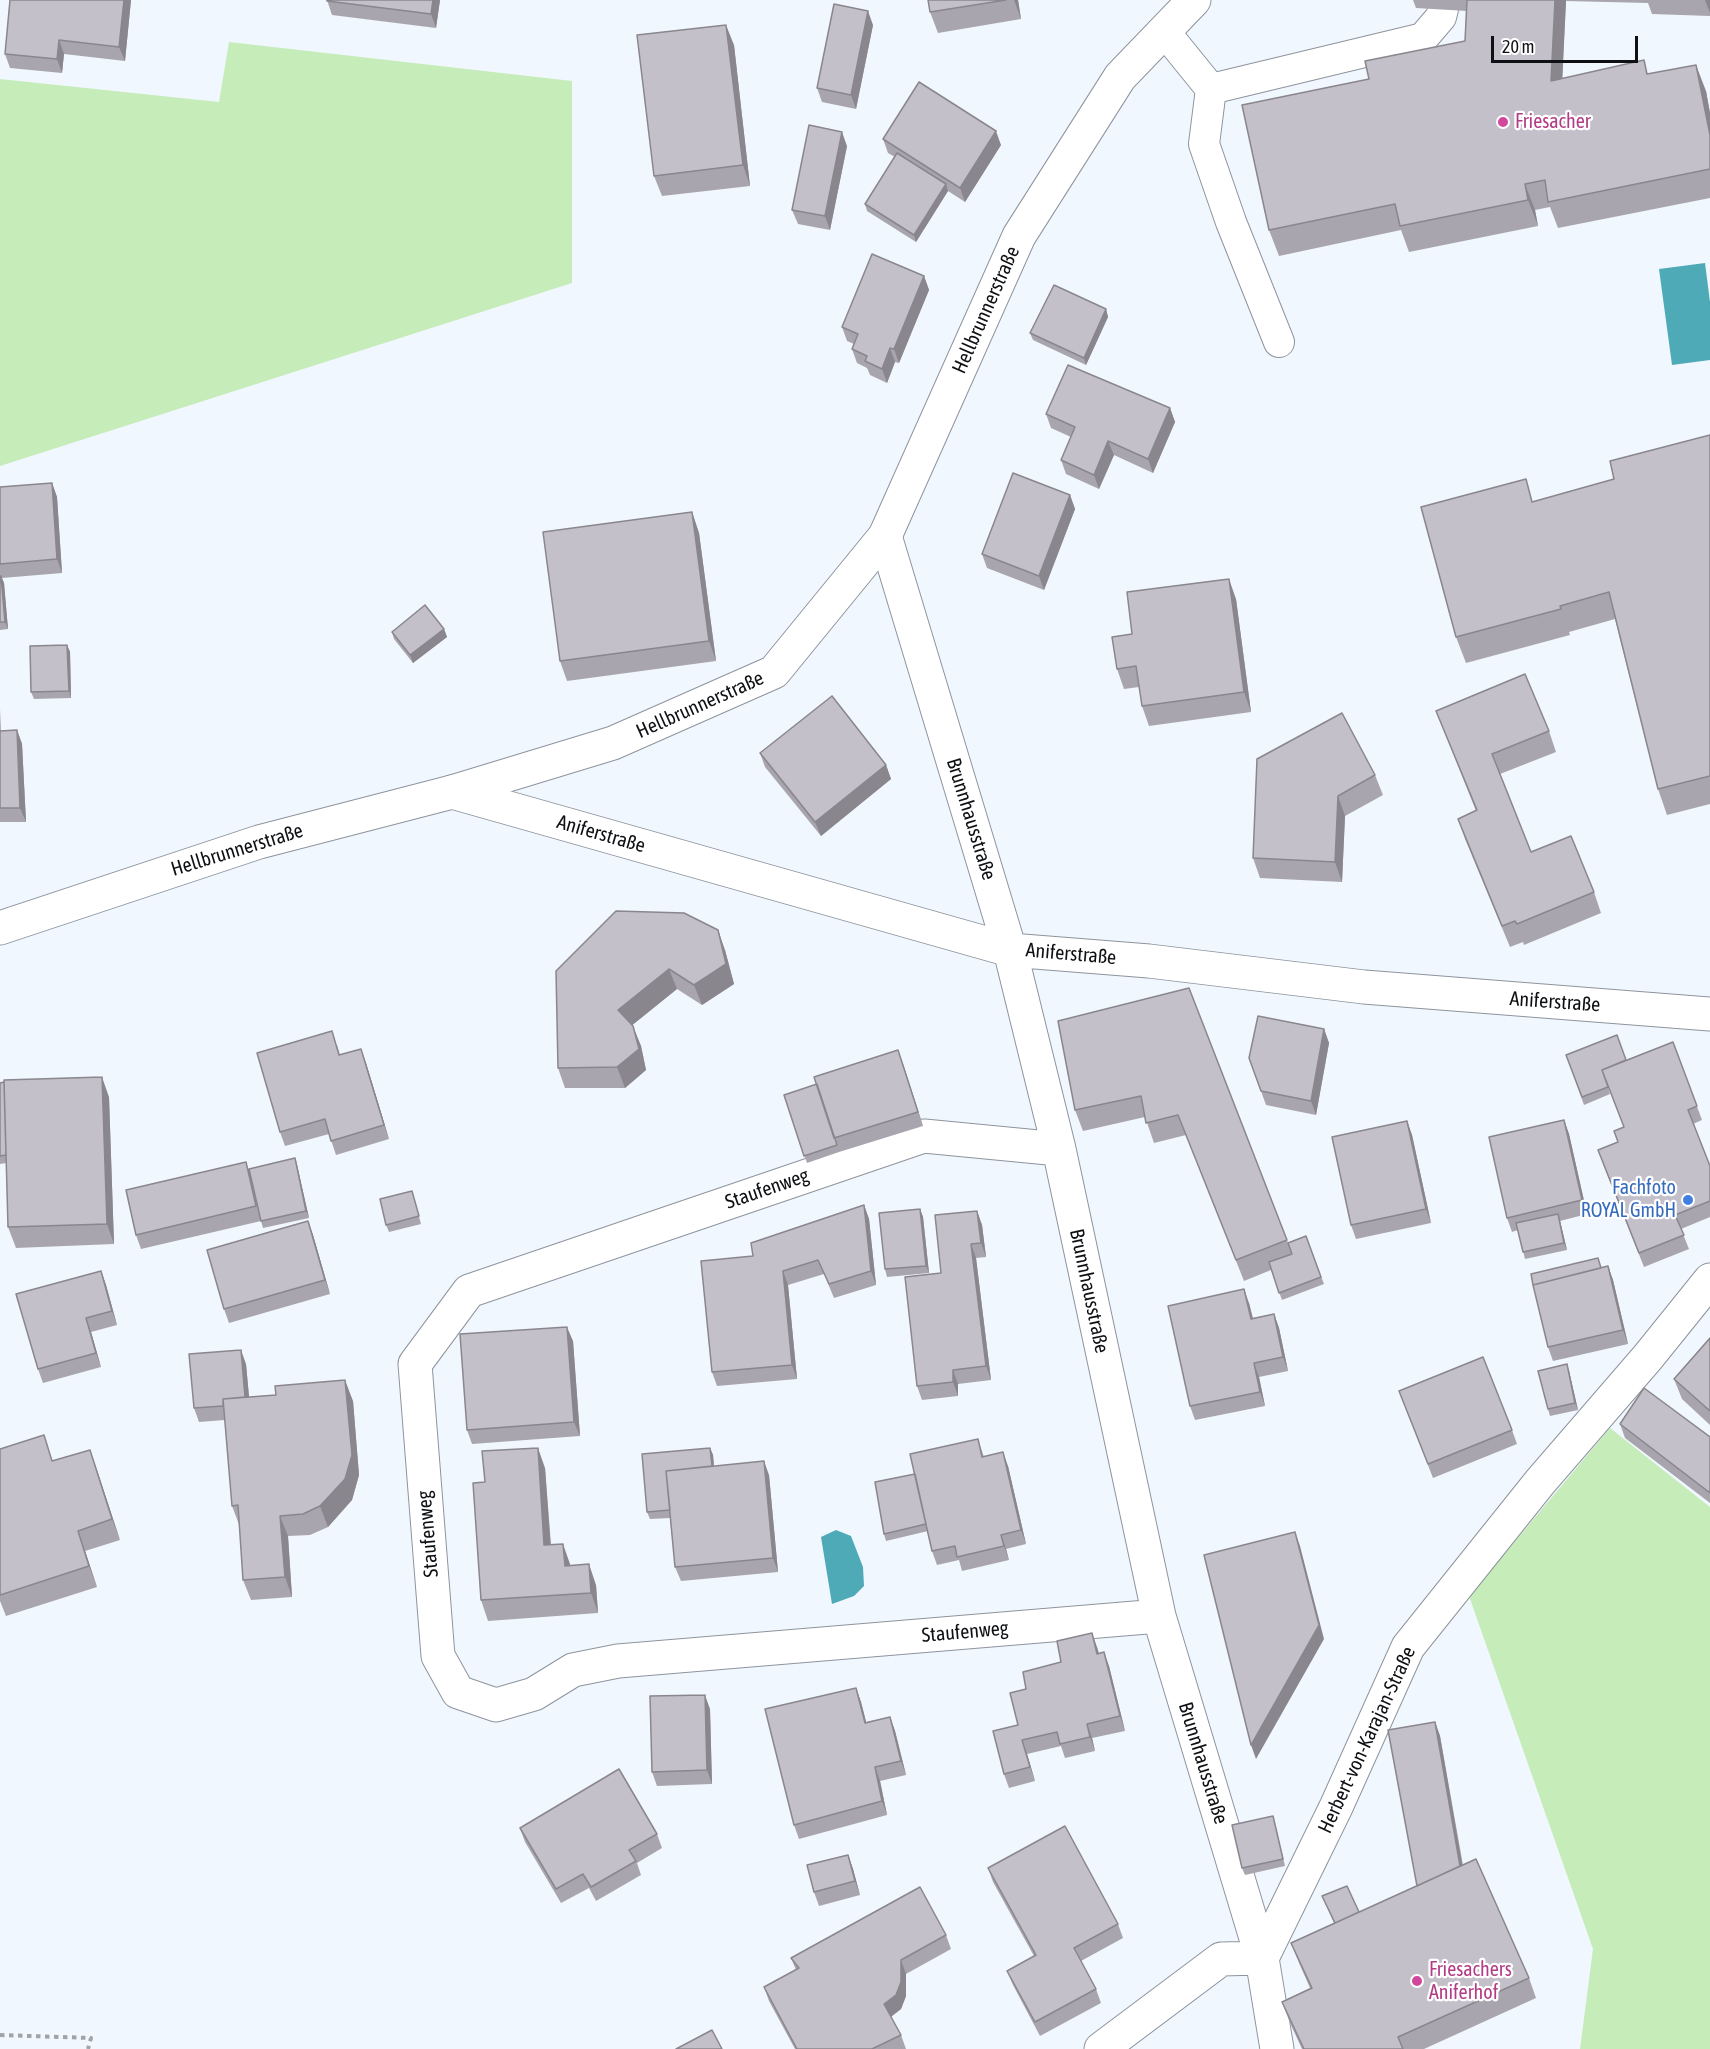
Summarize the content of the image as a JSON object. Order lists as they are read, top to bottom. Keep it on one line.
{"streets":{"street":["Hellbrunnerstraße","Brunnhausstraße","Aniferstraße","Staufenweg","Herbert-von-Karajan-Straße"]},"crossings":[["Hellbrunnerstraße","Brunnhausstraße"],["Hellbrunnerstraße","Aniferstraße"],["Brunnhausstraße","Aniferstraße"],["Brunnhausstraße","Staufenweg"],["Brunnhausstraße","Herbert-von-Karajan-Straße"]],"places":["Friesacher","Fachfoto ROYAL GmbH","Friesachers Aniferhof"],"scale_bar":"20 m"}
